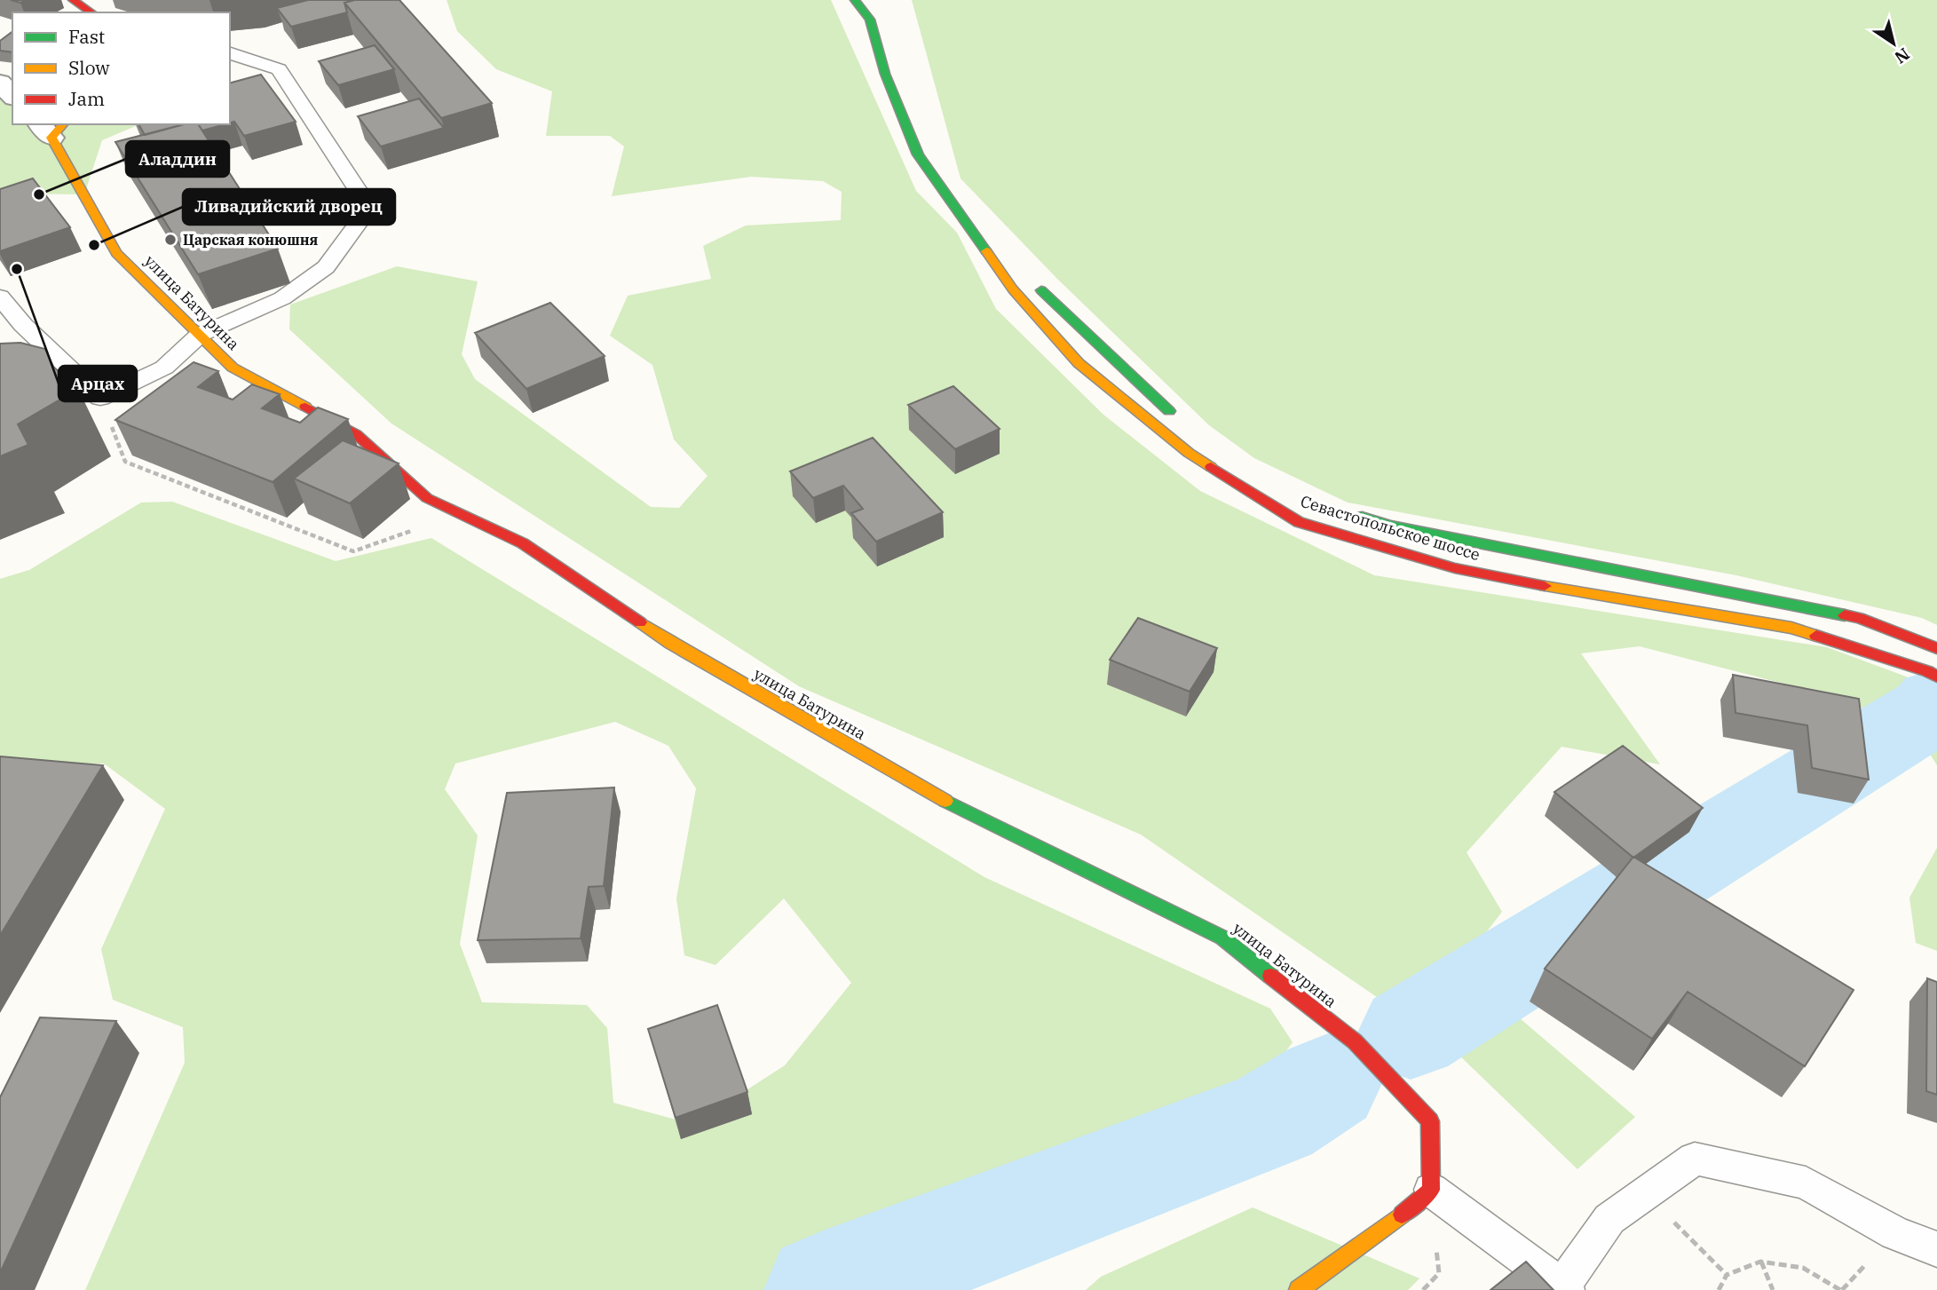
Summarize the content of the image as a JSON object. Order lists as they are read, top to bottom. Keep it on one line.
{"streets":{"main road":["улица Батурина","Севастопольское шоссе"]},"places":["Аладдин","Царская конюшня","Ливадийский дворец","Арцах"],"legend":["Fast","Slow","Jam"],"north":"bottom right"}
